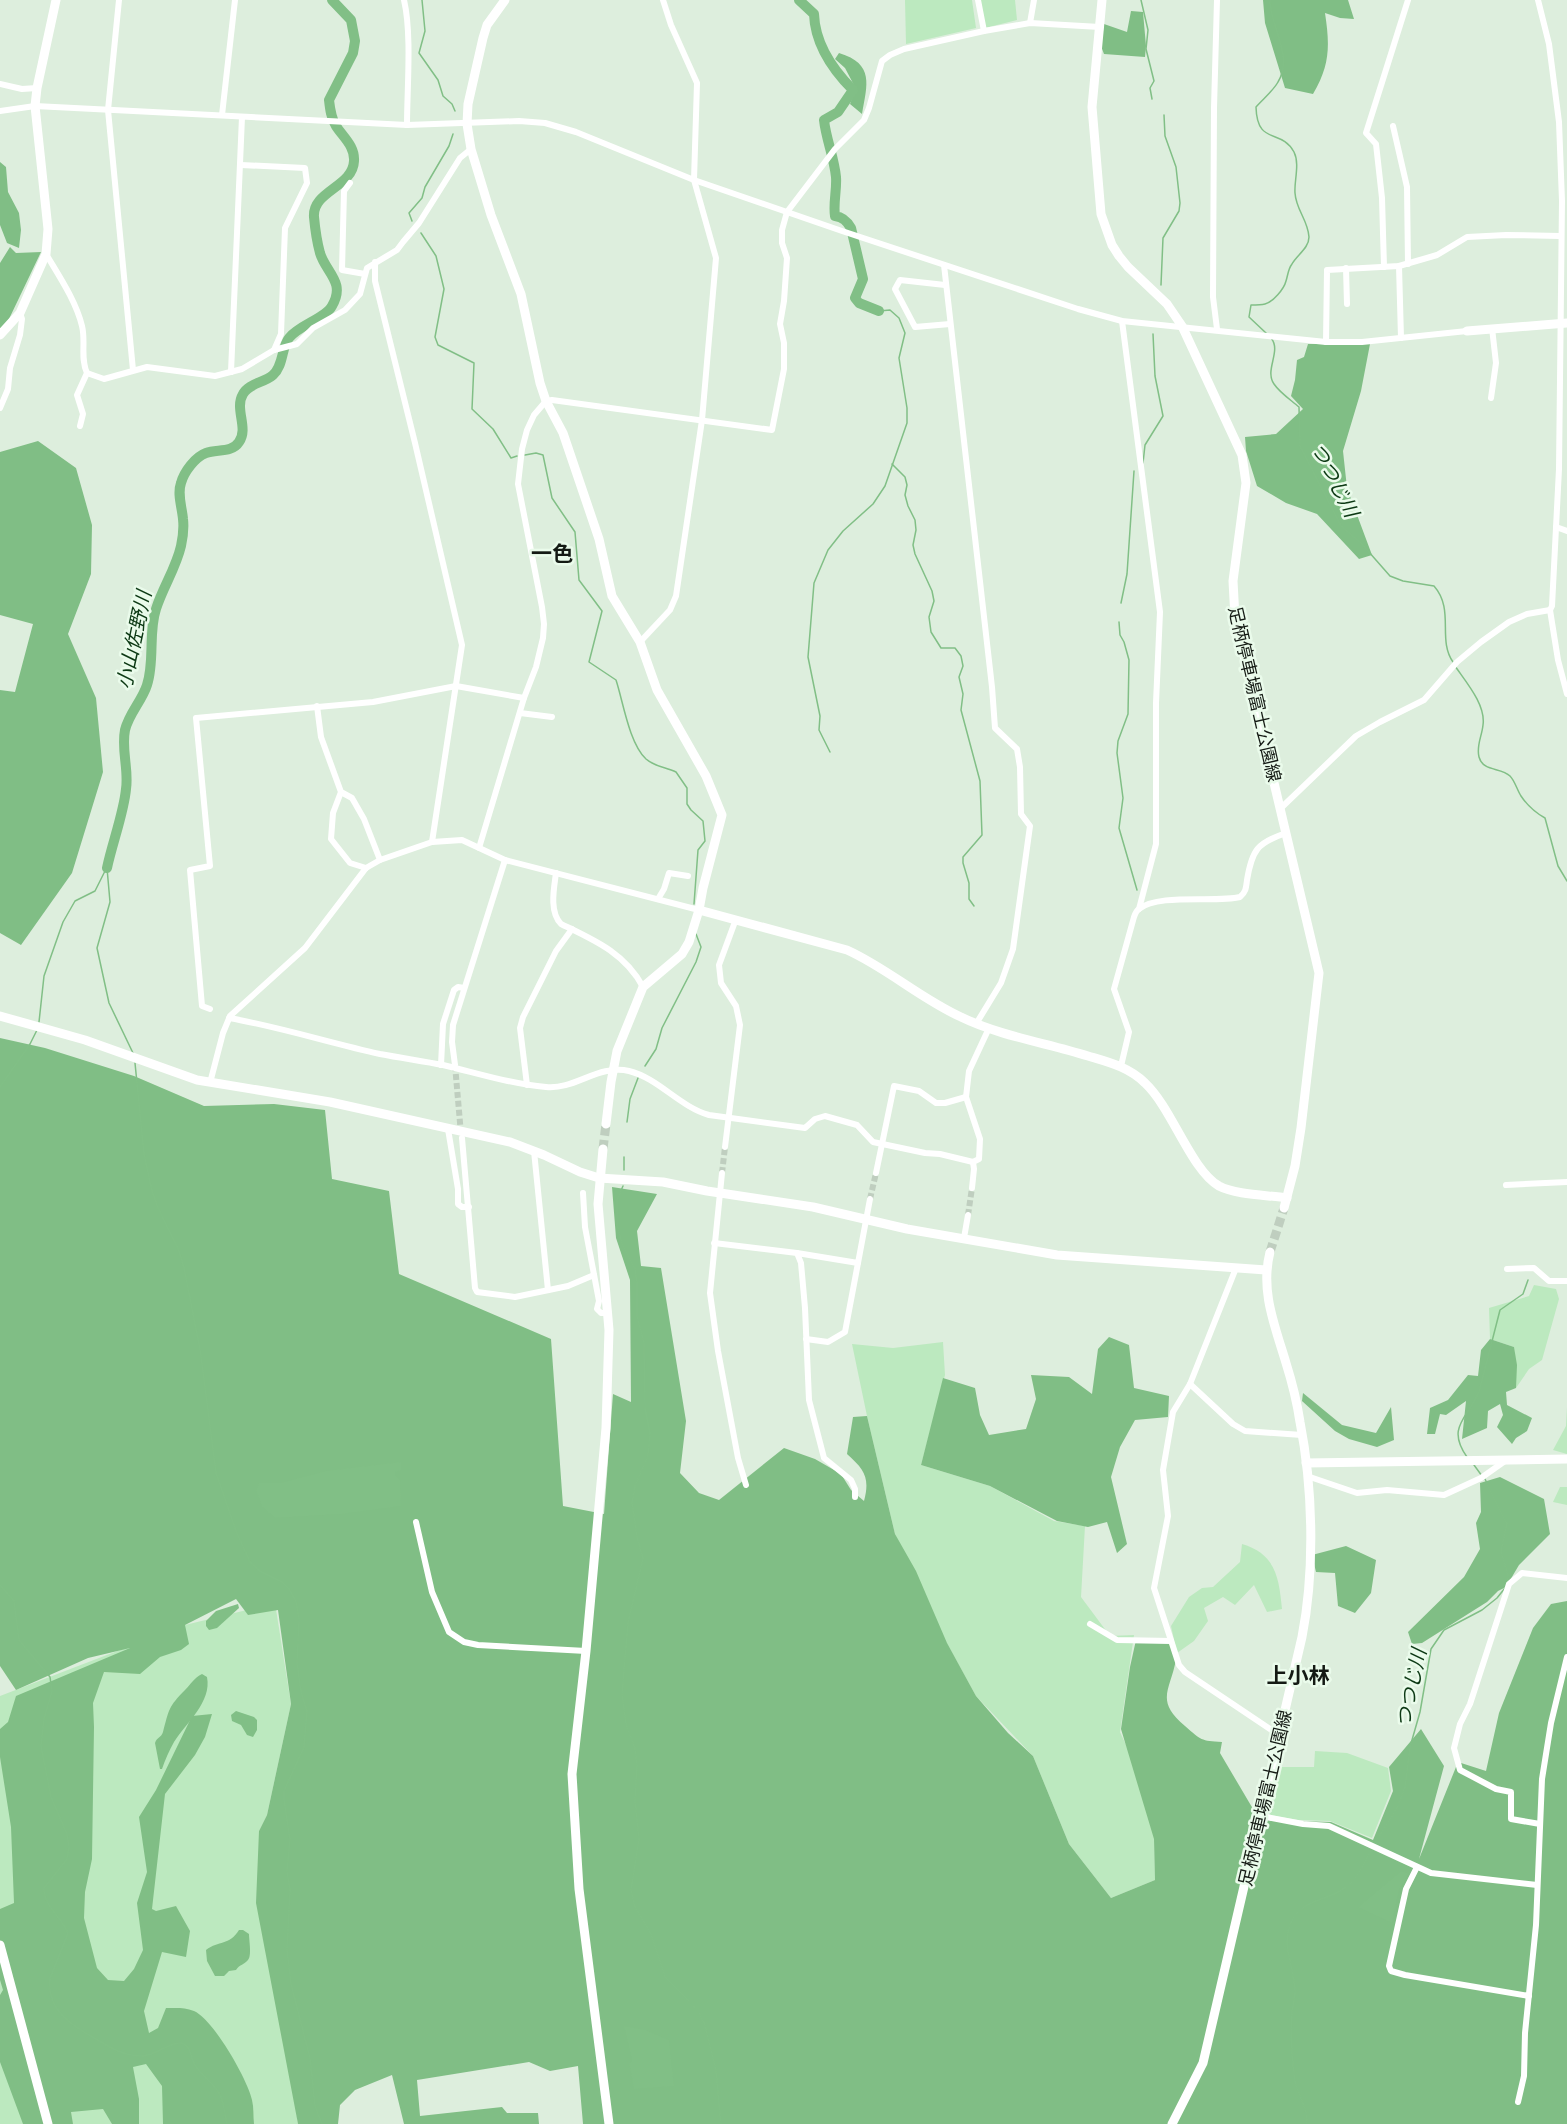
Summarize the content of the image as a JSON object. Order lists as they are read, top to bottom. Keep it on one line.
{"streets":{"street":["足柄停車場富士公園線"]},"districts":["一色","上小林"],"water":["つつじ川","小山佐野川"]}
